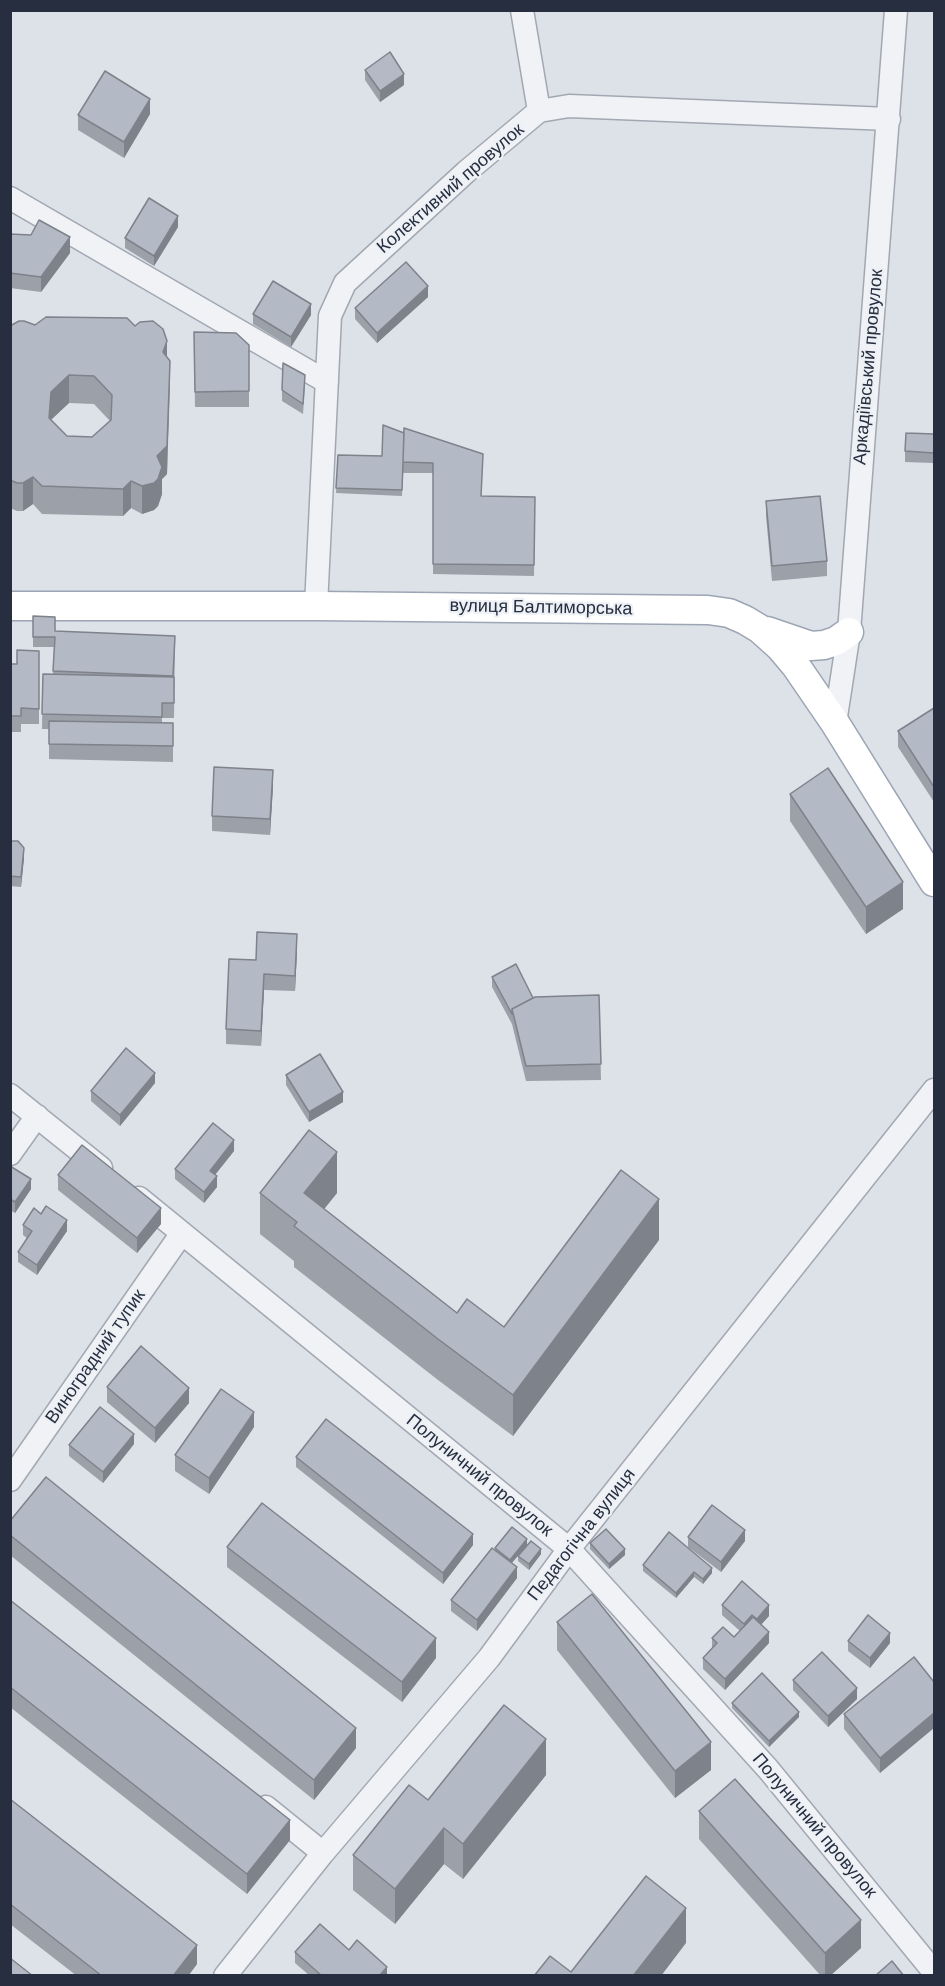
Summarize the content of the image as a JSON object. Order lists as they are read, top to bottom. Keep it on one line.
{"streets":{"main road":["вулиця Балтиморська"],"street":["Колективний провулок","Аркадіївський провулок","Виноградний тупик","Полуничний провулок","Педагогічна вулиця"]},"crossings":[["Колективний провулок","Аркадіївський провулок"],["Колективний провулок","вулиця Балтиморська"],["Аркадіївський провулок","вулиця Балтиморська"],["Виноградний тупик","Полуничний провулок"],["Полуничний провулок","Педагогічна вулиця"]]}
